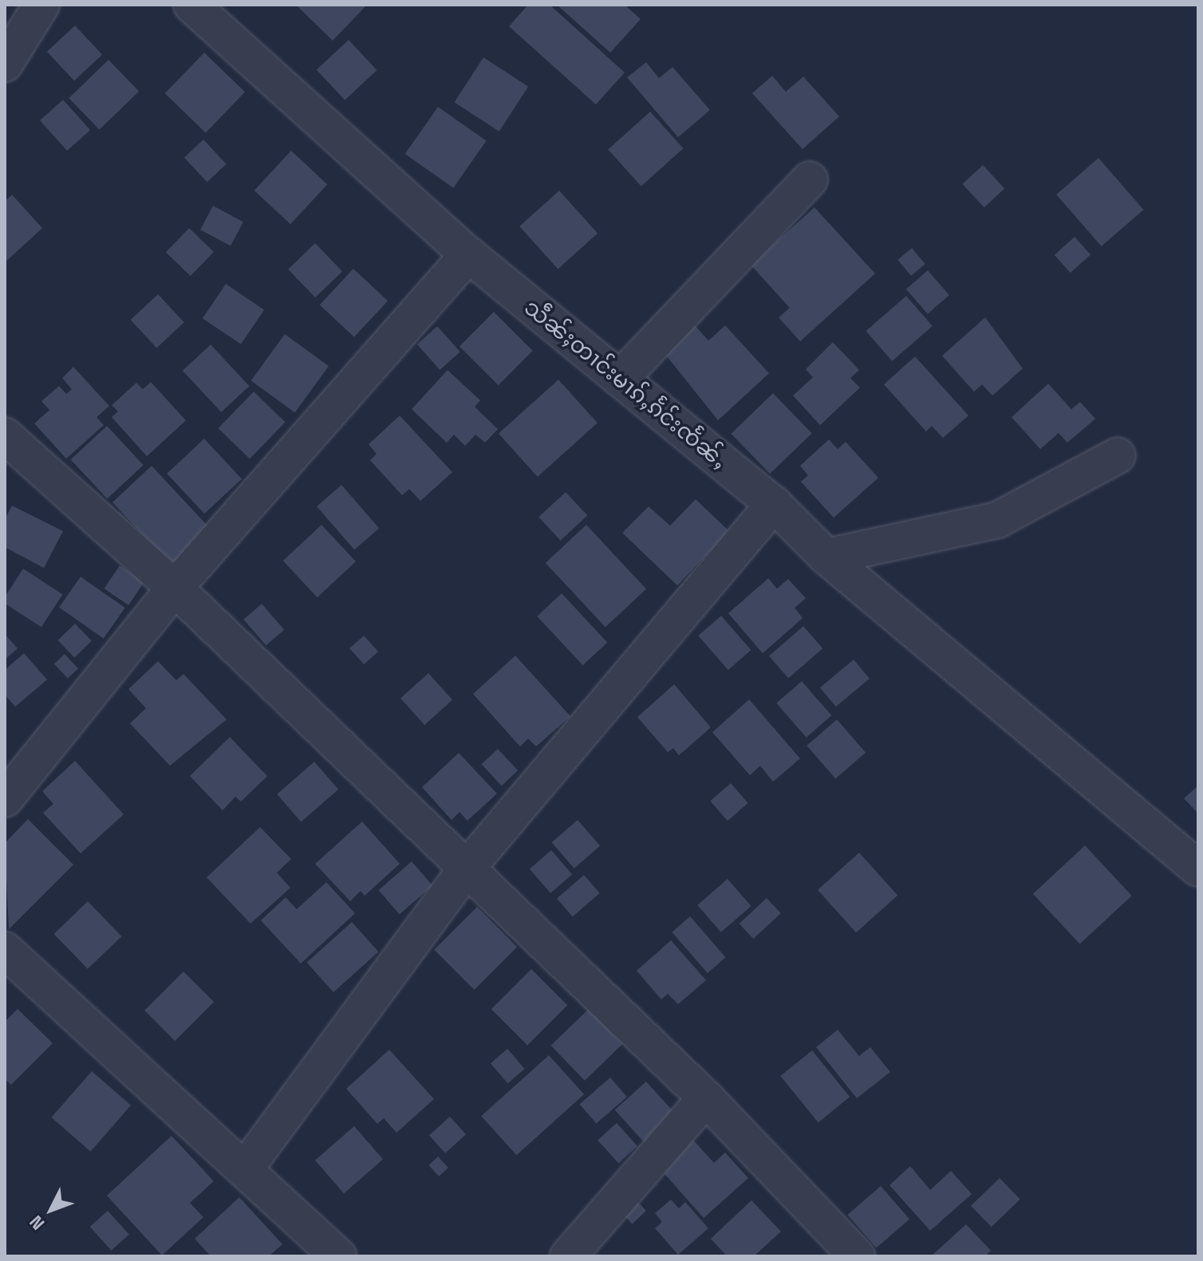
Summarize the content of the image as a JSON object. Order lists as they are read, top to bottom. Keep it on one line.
{"streets":{"street":["သဵၼ်ႈတၢင်းမၢၵ်ႇၵႅင်းၸႅၼ်ႇ"]},"north":"bottom left"}
